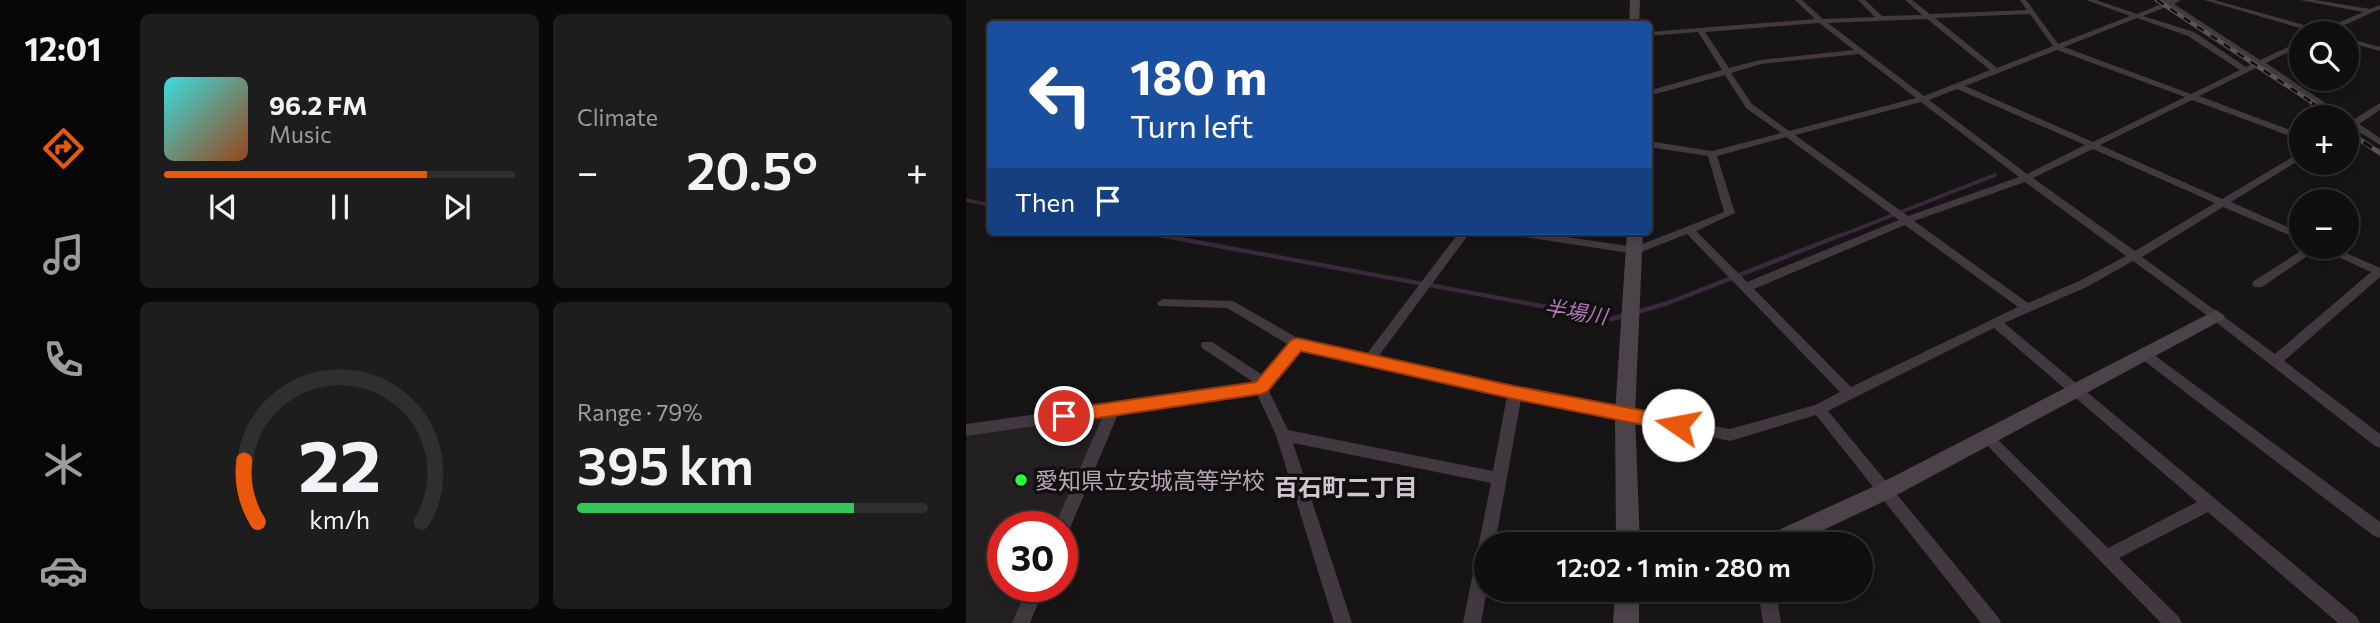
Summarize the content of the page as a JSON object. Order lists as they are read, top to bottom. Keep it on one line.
{"districts":["百石町二丁目"],"water":["半場川"],"places":["愛知県立安城高等学校"],"page":{"tabs":"12:01","tile":["Climate",["Range · 79%","395 km"]],"map_buttons":["+","−"],"turn":["180 m","Turn left"],"song":["96.2 FM","Music"],"heat":["−","20.5°","+"],"then":"Then","limit":"30","trip":"12:02 · 1 min · 280 m","gauge":["22","km/h"]}}
